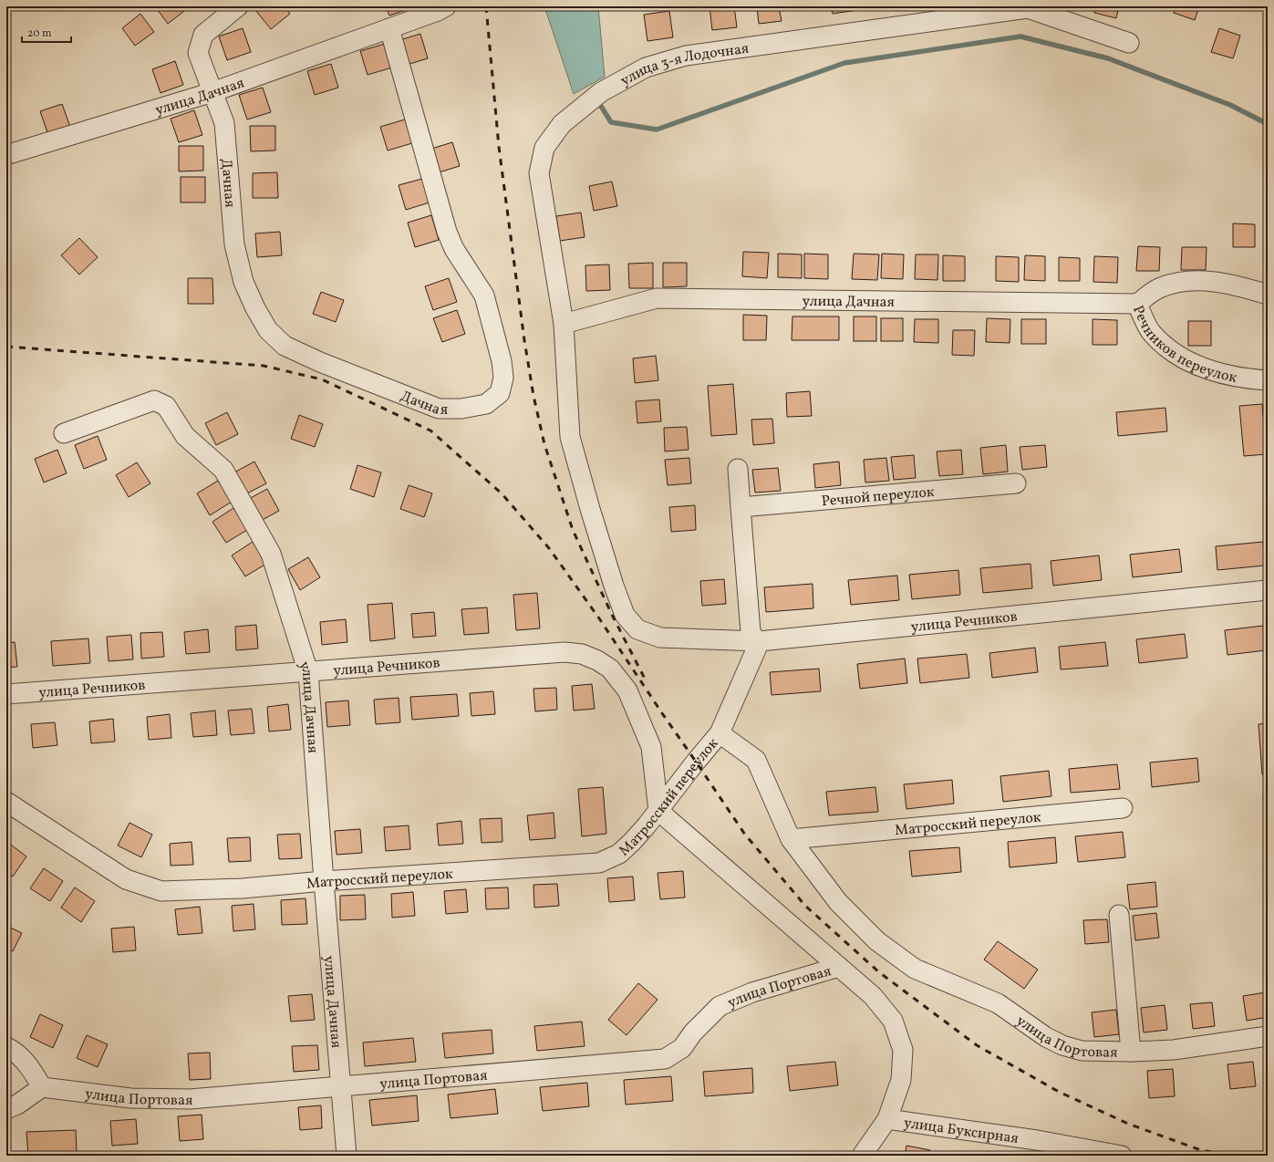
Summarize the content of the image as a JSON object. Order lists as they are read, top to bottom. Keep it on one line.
{"streets":{"street":["улица 3-я Лодочная","улица Дачная","Дачная","Речников переулок","Речной переулок","улица Речников","Матросский переулок","улица Портовая","улица Буксирная"]},"crossings":[["улица 3-я Лодочная","улица Дачная"],["улица 3-я Лодочная","улица Речников"],["улица Дачная","Дачная"],["улица Дачная","Речников переулок"],["улица Дачная","улица Речников"],["улица Дачная","Матросский переулок"],["улица Дачная","улица Портовая"],["улица Речников","Матросский переулок"],["Матросский переулок","улица Портовая"]],"scale_bar":"20 m"}
